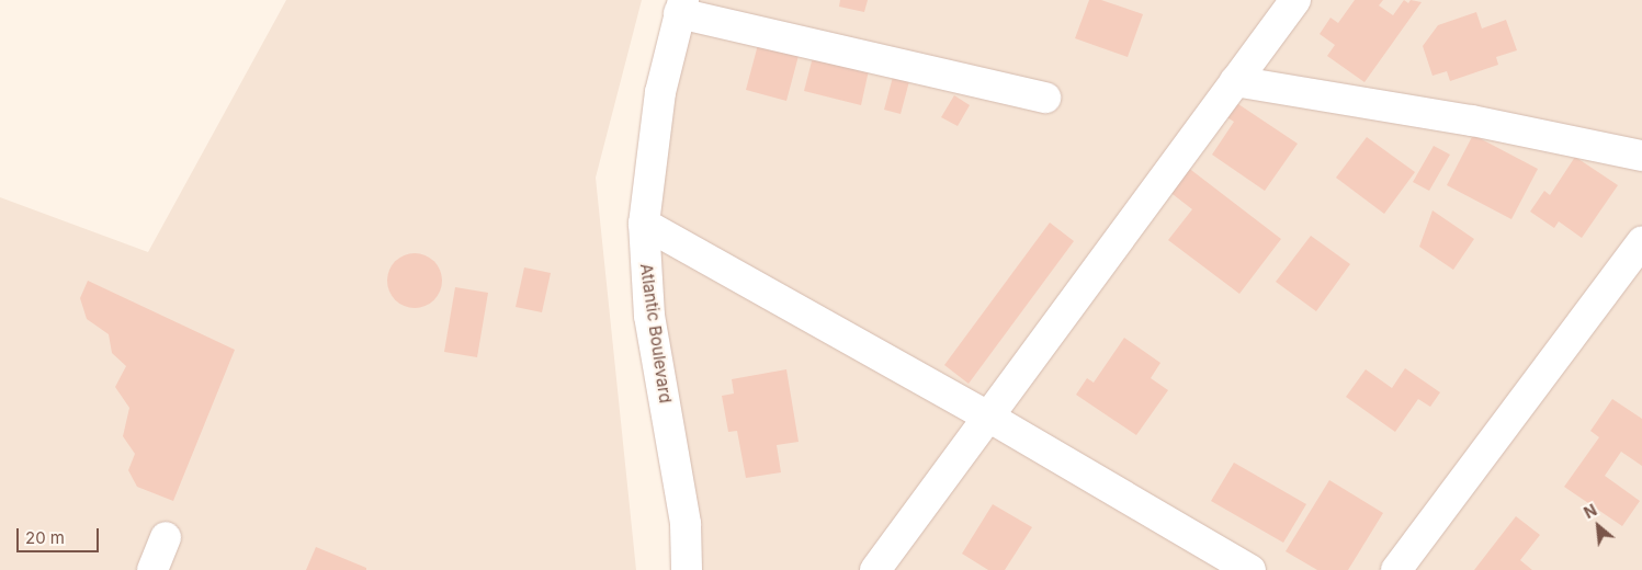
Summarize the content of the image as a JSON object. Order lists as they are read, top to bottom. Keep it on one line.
{"streets":{"street":["Atlantic Boulevard"]},"scale_bar":"20 m","north":"top left"}
